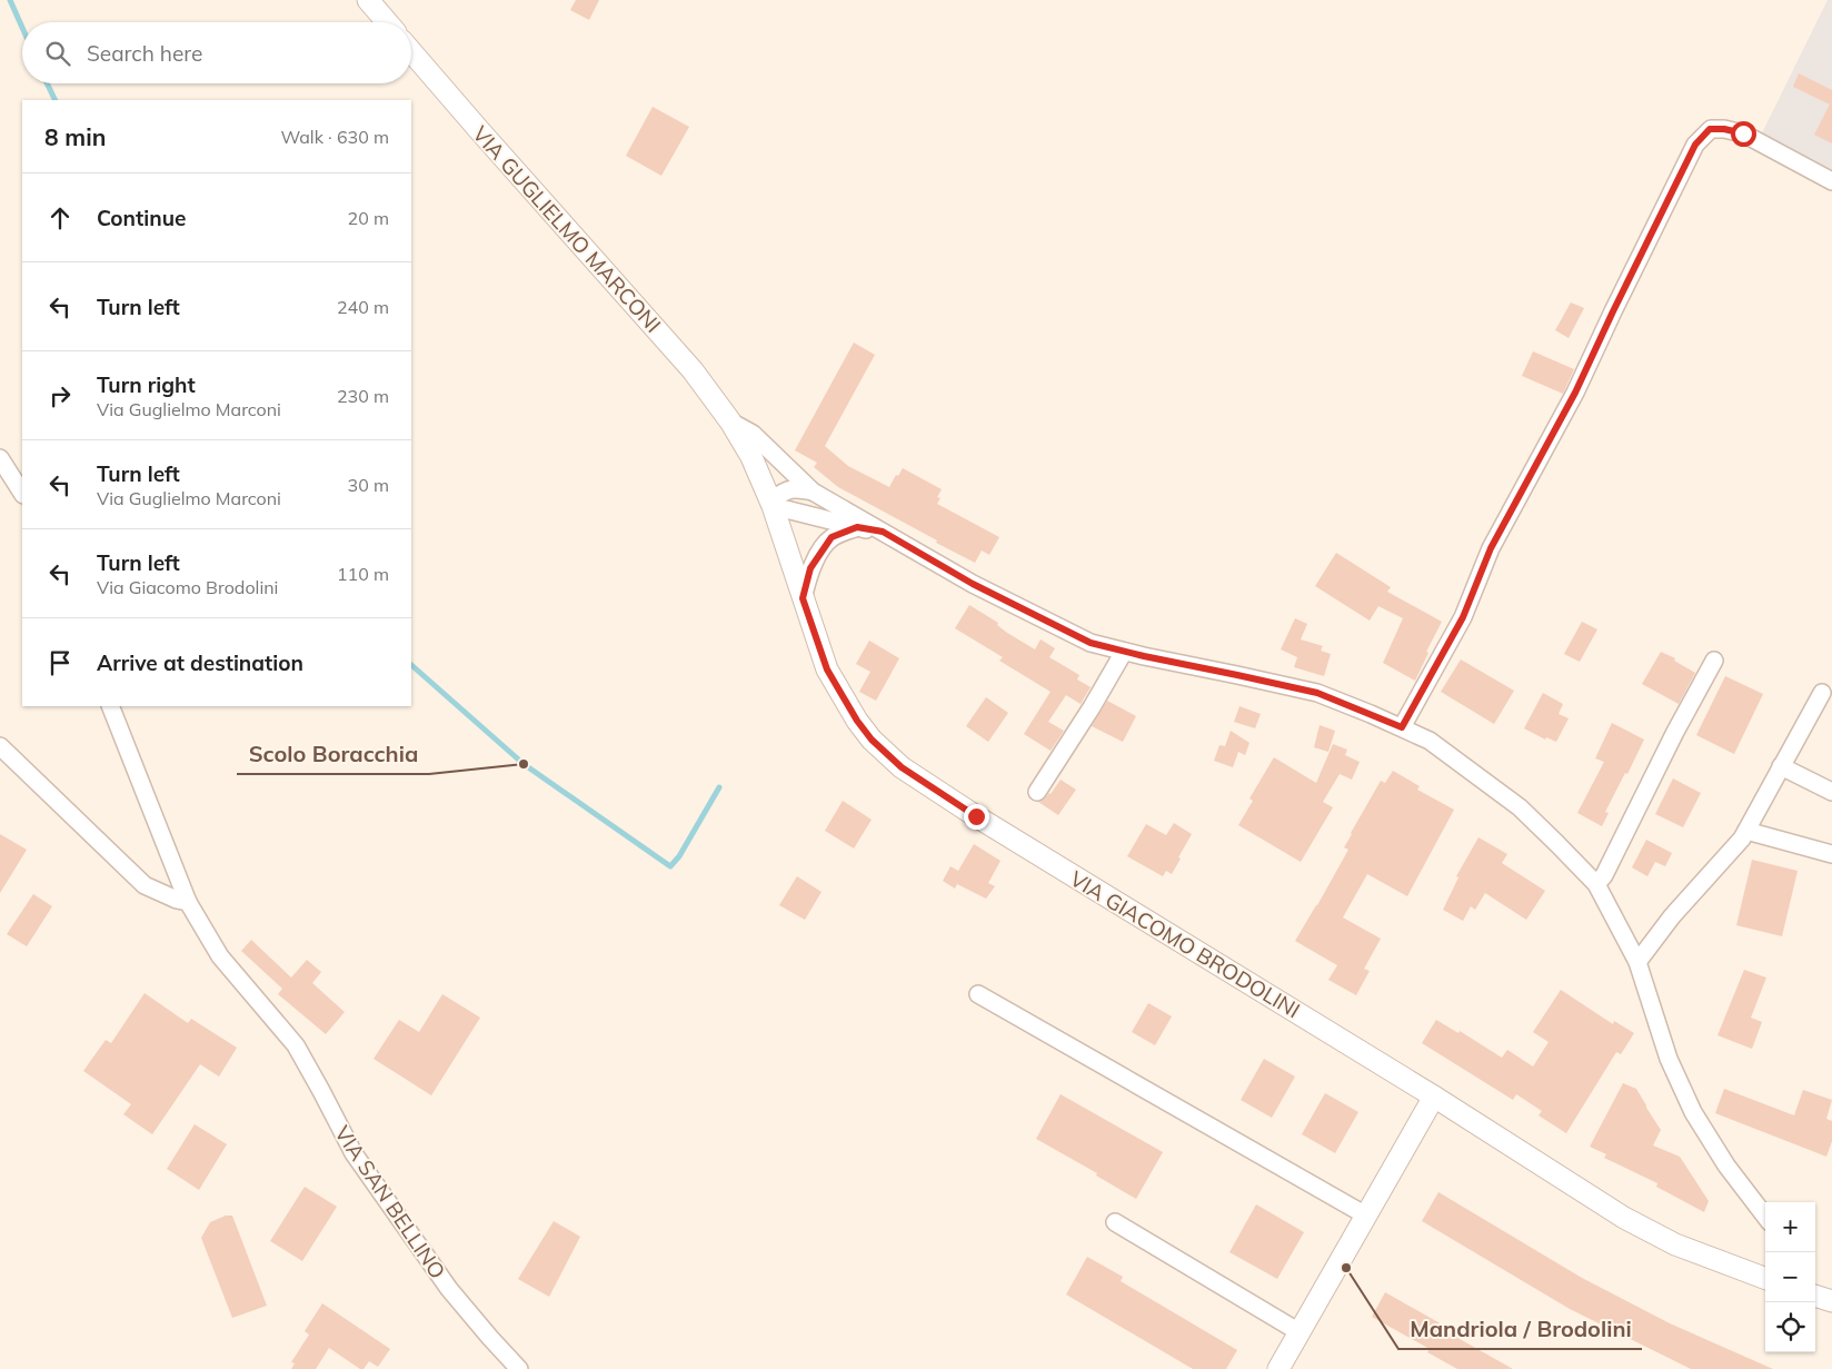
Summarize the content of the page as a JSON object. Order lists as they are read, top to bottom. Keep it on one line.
{"streets":{"street":["VIA GUGLIELMO MARCONI","VIA GIACOMO BRODOLINI","VIA SAN BELLINO"]},"crossings":[["VIA GUGLIELMO MARCONI","VIA GIACOMO BRODOLINI"]],"places":["Scolo Boracchia","Mandriola / Brodolini"],"page":{"search":"Search here","heading":["8 min","Walk · 630 m"],"list":[["Continue","20 m"],["Turn left","240 m"],["Turn right","Via Guglielmo Marconi","230 m"],["Turn left","Via Guglielmo Marconi","30 m"],["Turn left","Via Giacomo Brodolini","110 m"],"Arrive at destination"],"map_buttons":["+","−"]}}
